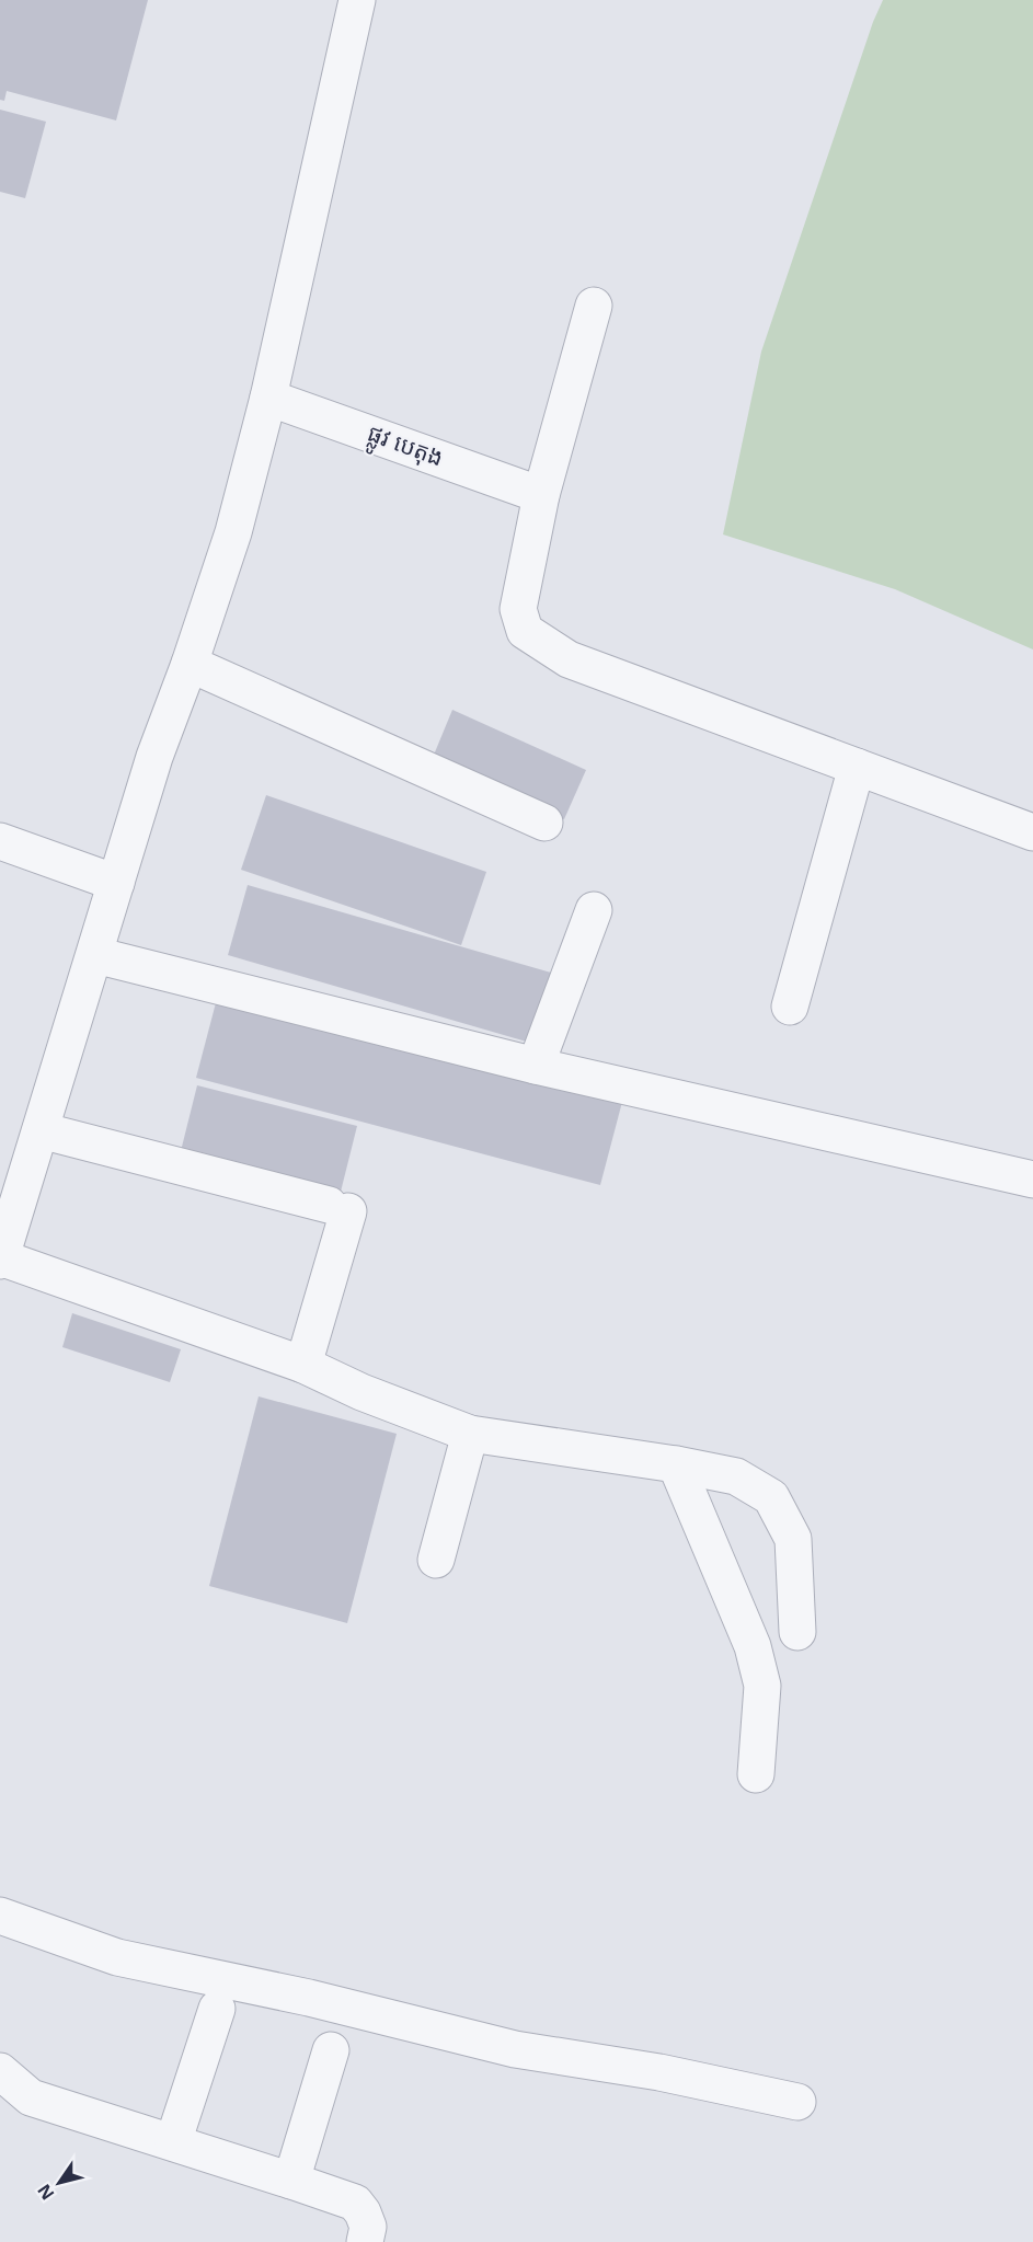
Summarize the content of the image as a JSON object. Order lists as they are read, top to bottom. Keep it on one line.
{"streets":{"street":["ផ្លូវ បេតុង"]},"north":"bottom left"}
